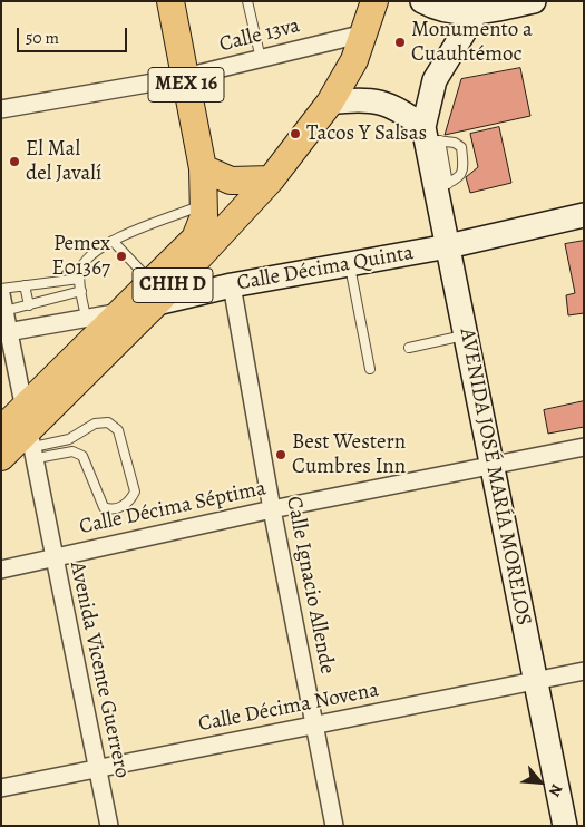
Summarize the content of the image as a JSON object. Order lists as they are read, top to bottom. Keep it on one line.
{"streets":{"main road":["MEX 16","Calle Décima Quinta","CHIH D","AVENIDA JOSÉ MARÍA MORELOS"],"street":["Calle 13va","Calle Décima Séptima","Calle Ignacio Allende","Avenida Vicente Guerrero","Calle Décima Novena"]},"crossings":[["Calle 13va","MEX 16"],["MEX 16","CHIH D"],["Calle Décima Quinta","CHIH D"],["Calle Décima Quinta","AVENIDA JOSÉ MARÍA MORELOS"],["Calle Décima Quinta","Calle Ignacio Allende"],["CHIH D","Avenida Vicente Guerrero"],["AVENIDA JOSÉ MARÍA MORELOS","Calle Décima Séptima"],["AVENIDA JOSÉ MARÍA MORELOS","Calle Décima Novena"],["Calle Décima Séptima","Calle Ignacio Allende"],["Calle Décima Séptima","Avenida Vicente Guerrero"],["Calle Ignacio Allende","Calle Décima Novena"],["Avenida Vicente Guerrero","Calle Décima Novena"]],"places":["Monumento a Cuauhtémoc","Tacos Y Salsas","El Mal del Javalí","Pemex E01367","Best Western Cumbres Inn"],"scale_bar":"50 m","north":"bottom right"}
